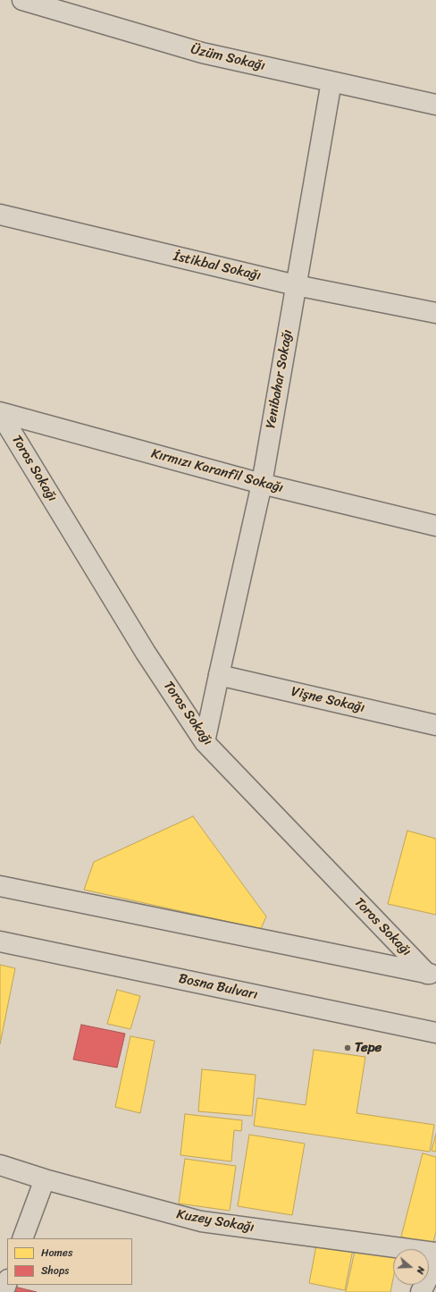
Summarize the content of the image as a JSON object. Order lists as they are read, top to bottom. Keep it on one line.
{"streets":{"street":["Üzüm Sokağı","İstikbal Sokağı","Yenibahar Sokağı","Toros Sokağı","Kırmızı Karanfil Sokağı","Vişne Sokağı","Bosna Bulvarı","Kuzey Sokağı"]},"crossings":[["Üzüm Sokağı","Yenibahar Sokağı"],["İstikbal Sokağı","Yenibahar Sokağı"],["Yenibahar Sokağı","Toros Sokağı"],["Yenibahar Sokağı","Kırmızı Karanfil Sokağı"],["Yenibahar Sokağı","Vişne Sokağı"],["Toros Sokağı","Kırmızı Karanfil Sokağı"]],"places":["Tepe"],"legend":["Homes","Shops"],"north":"right"}
